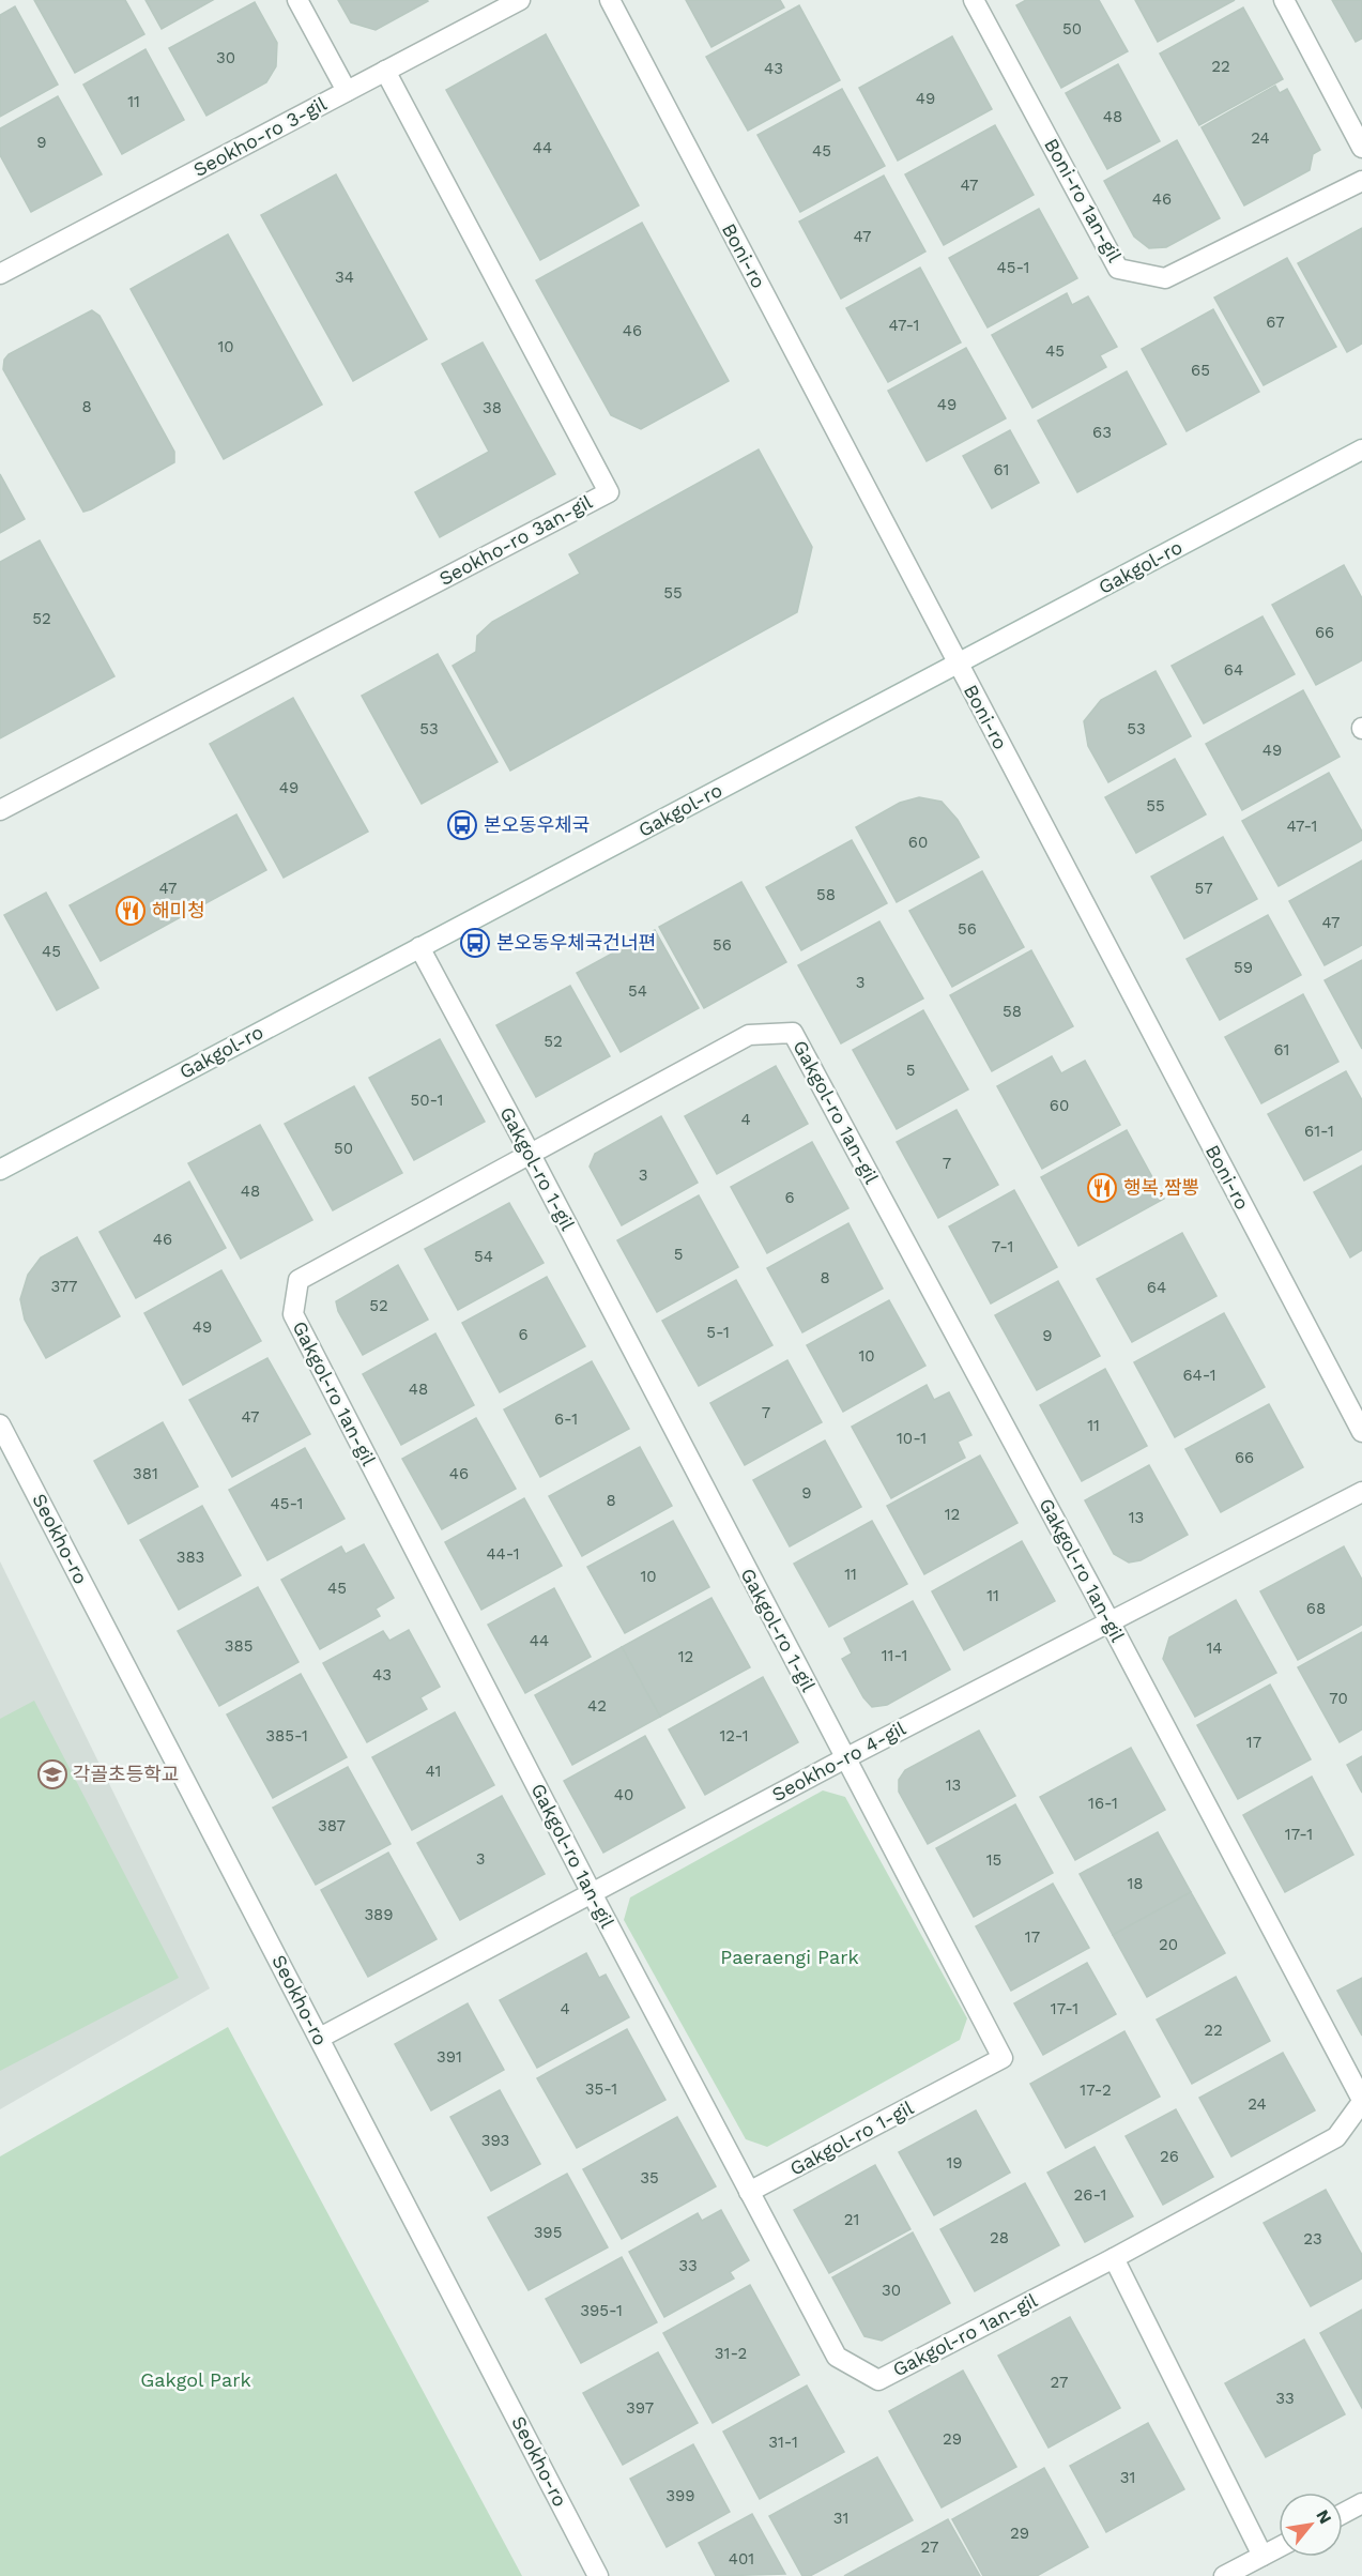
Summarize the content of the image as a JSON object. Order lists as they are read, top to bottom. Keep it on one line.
{"streets":{"street":["Seokho-ro 3-gil","Boni-ro 1an-gil","Boni-ro","Seokho-ro 3an-gil","Gakgol-ro","Gakgol-ro 1an-gil","Gakgol-ro 1-gil","Seokho-ro","Seokho-ro 4-gil"]},"crossings":[["Seokho-ro 3-gil","Seokho-ro 3an-gil"],["Boni-ro","Gakgol-ro"],["Gakgol-ro","Gakgol-ro 1-gil"],["Gakgol-ro 1an-gil","Gakgol-ro 1-gil"],["Gakgol-ro 1an-gil","Seokho-ro 4-gil"],["Gakgol-ro 1-gil","Seokho-ro 4-gil"],["Seokho-ro","Seokho-ro 4-gil"]],"parks":["Paeraengi Park","Gakgol Park"],"places":{"bus stop":["본오동우체국","본오동우체국건너편"],"restaurant":["해미청","행복,짬뽕"],"school or university":["각골초등학교"]},"house_numbers":["50","30","22","43","49","11","48","24","9","44","45","47","46","47","45-1","34","67","47-1","46","10","45","65","49","8","38","63","61","55","52","66","64","53","53","49","49","55","47-1","60","47","57","58","47","56","56","45","59","3","54","58","52","61","5","50-1","60","4","61-1","50","7","3","48","6","46","7-1","5","54","8","377","64","52","49","5-1","6","9","10","64-1","48","7","47","6-1","11","10-1","66","381","46","9","8","45-1","12","13","44-1","383","11","10","45","11","68","44","385","14","11-1","12","43","70","42","385-1","12-1","17","41","13","40","16-1","387","17-1","3","15","18","389","17","20","4","17-1","22","391","35-1","17-2","24","393","26","19","35","26-1","21","395","28","23","33","30","395-1","31-2","27","33","397","29","31-1","31","399","31","29","27","401"],"north":"top right"}
